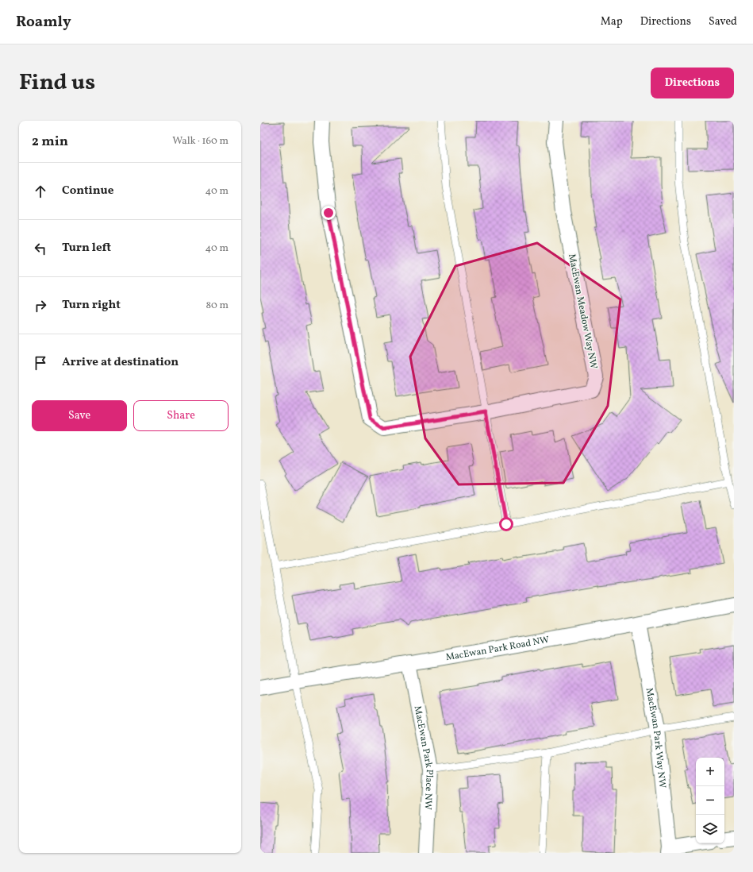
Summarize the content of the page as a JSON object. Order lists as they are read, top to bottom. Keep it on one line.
{"streets":{"street":["MacEwan Meadow Way NW","MacEwan Park Road NW","MacEwan Park Way NW","MacEwan Park Place NW"]},"crossings":[["MacEwan Park Road NW","MacEwan Park Way NW"],["MacEwan Park Road NW","MacEwan Park Place NW"]],"page":{"header":"Roamly","nav":["Map","Directions","Saved"],"title":"Find us","buttons":["Directions",["Save","Share"]],"heading":["2 min","Walk · 160 m"],"list":[["Continue","40 m"],["Turn left","40 m"],["Turn right","80 m"],"Arrive at destination"],"map_buttons":["+","−"]}}
